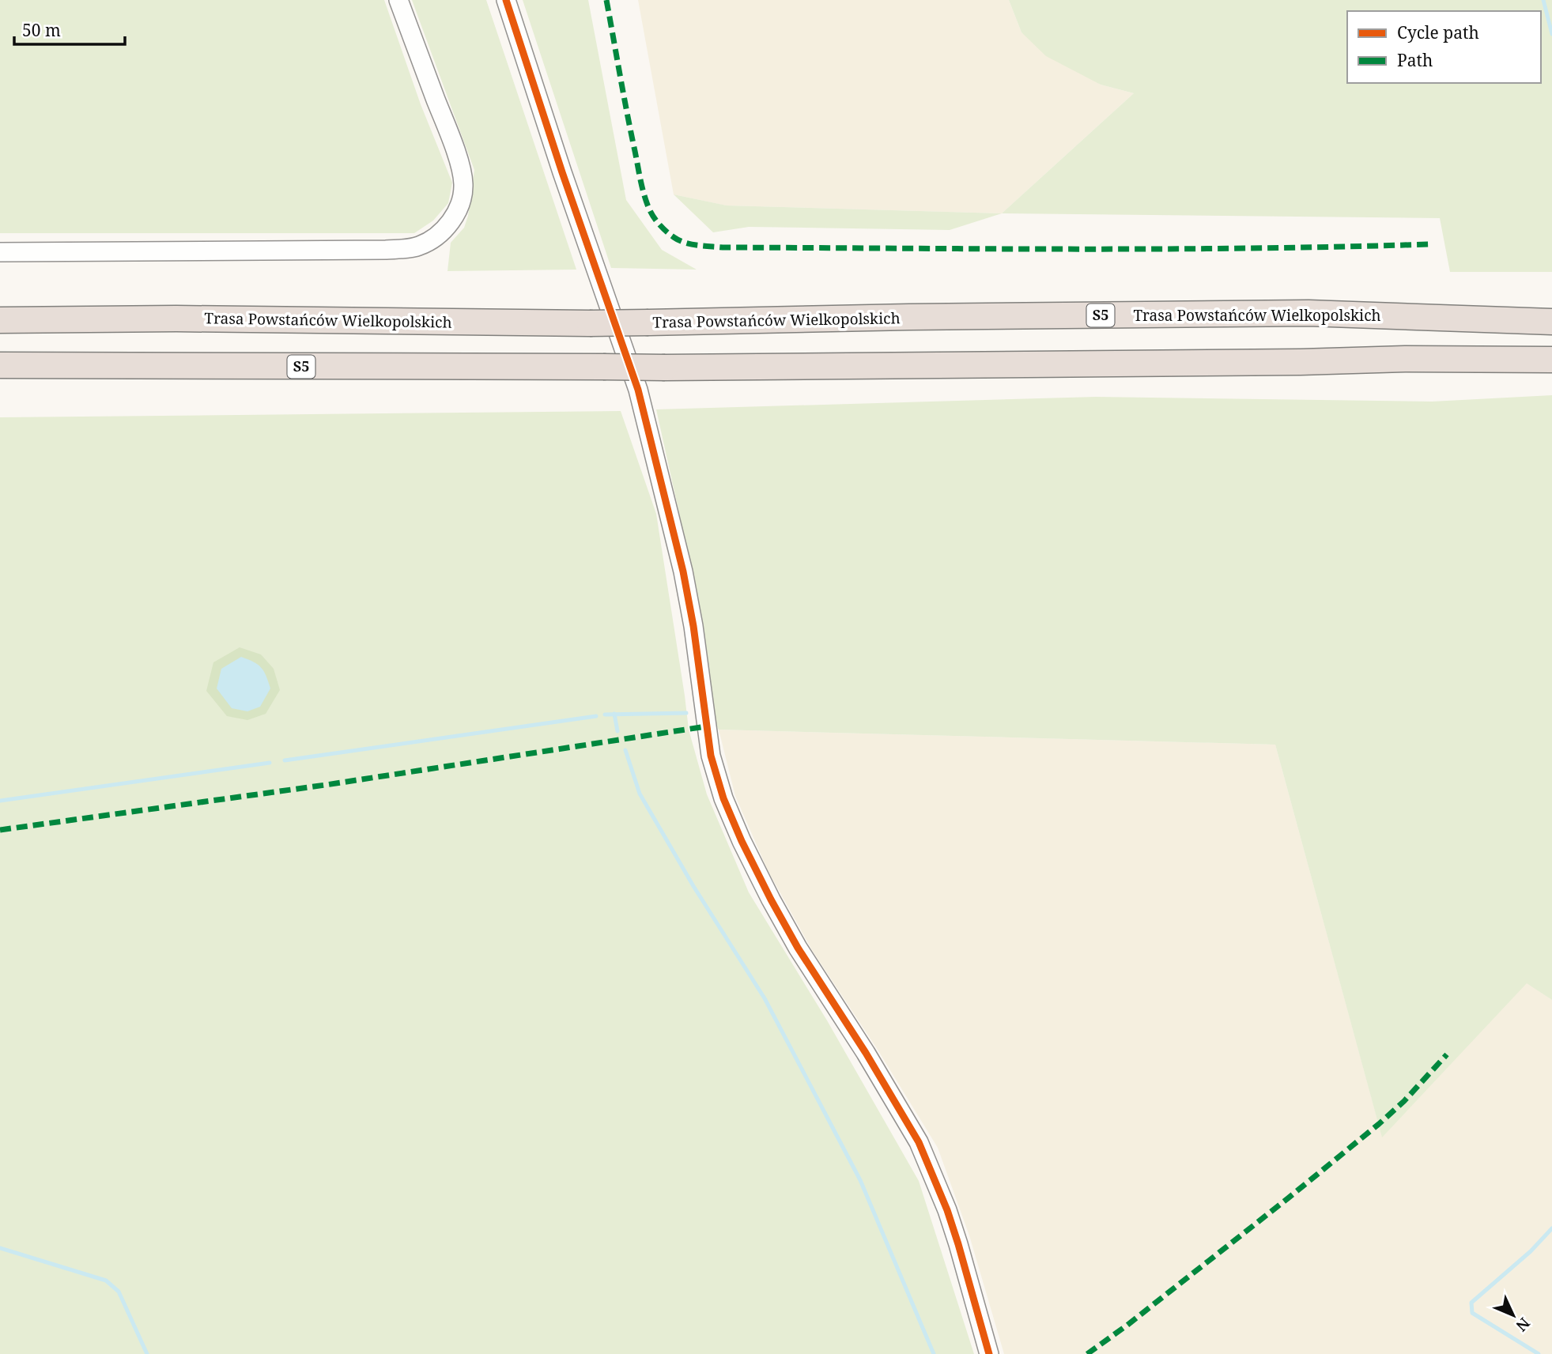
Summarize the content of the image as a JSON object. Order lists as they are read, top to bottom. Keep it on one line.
{"streets":{"highway":["S5","Trasa Powstańców Wielkopolskich"]},"legend":["Cycle path","Path"],"scale_bar":"50 m","north":"bottom right"}
